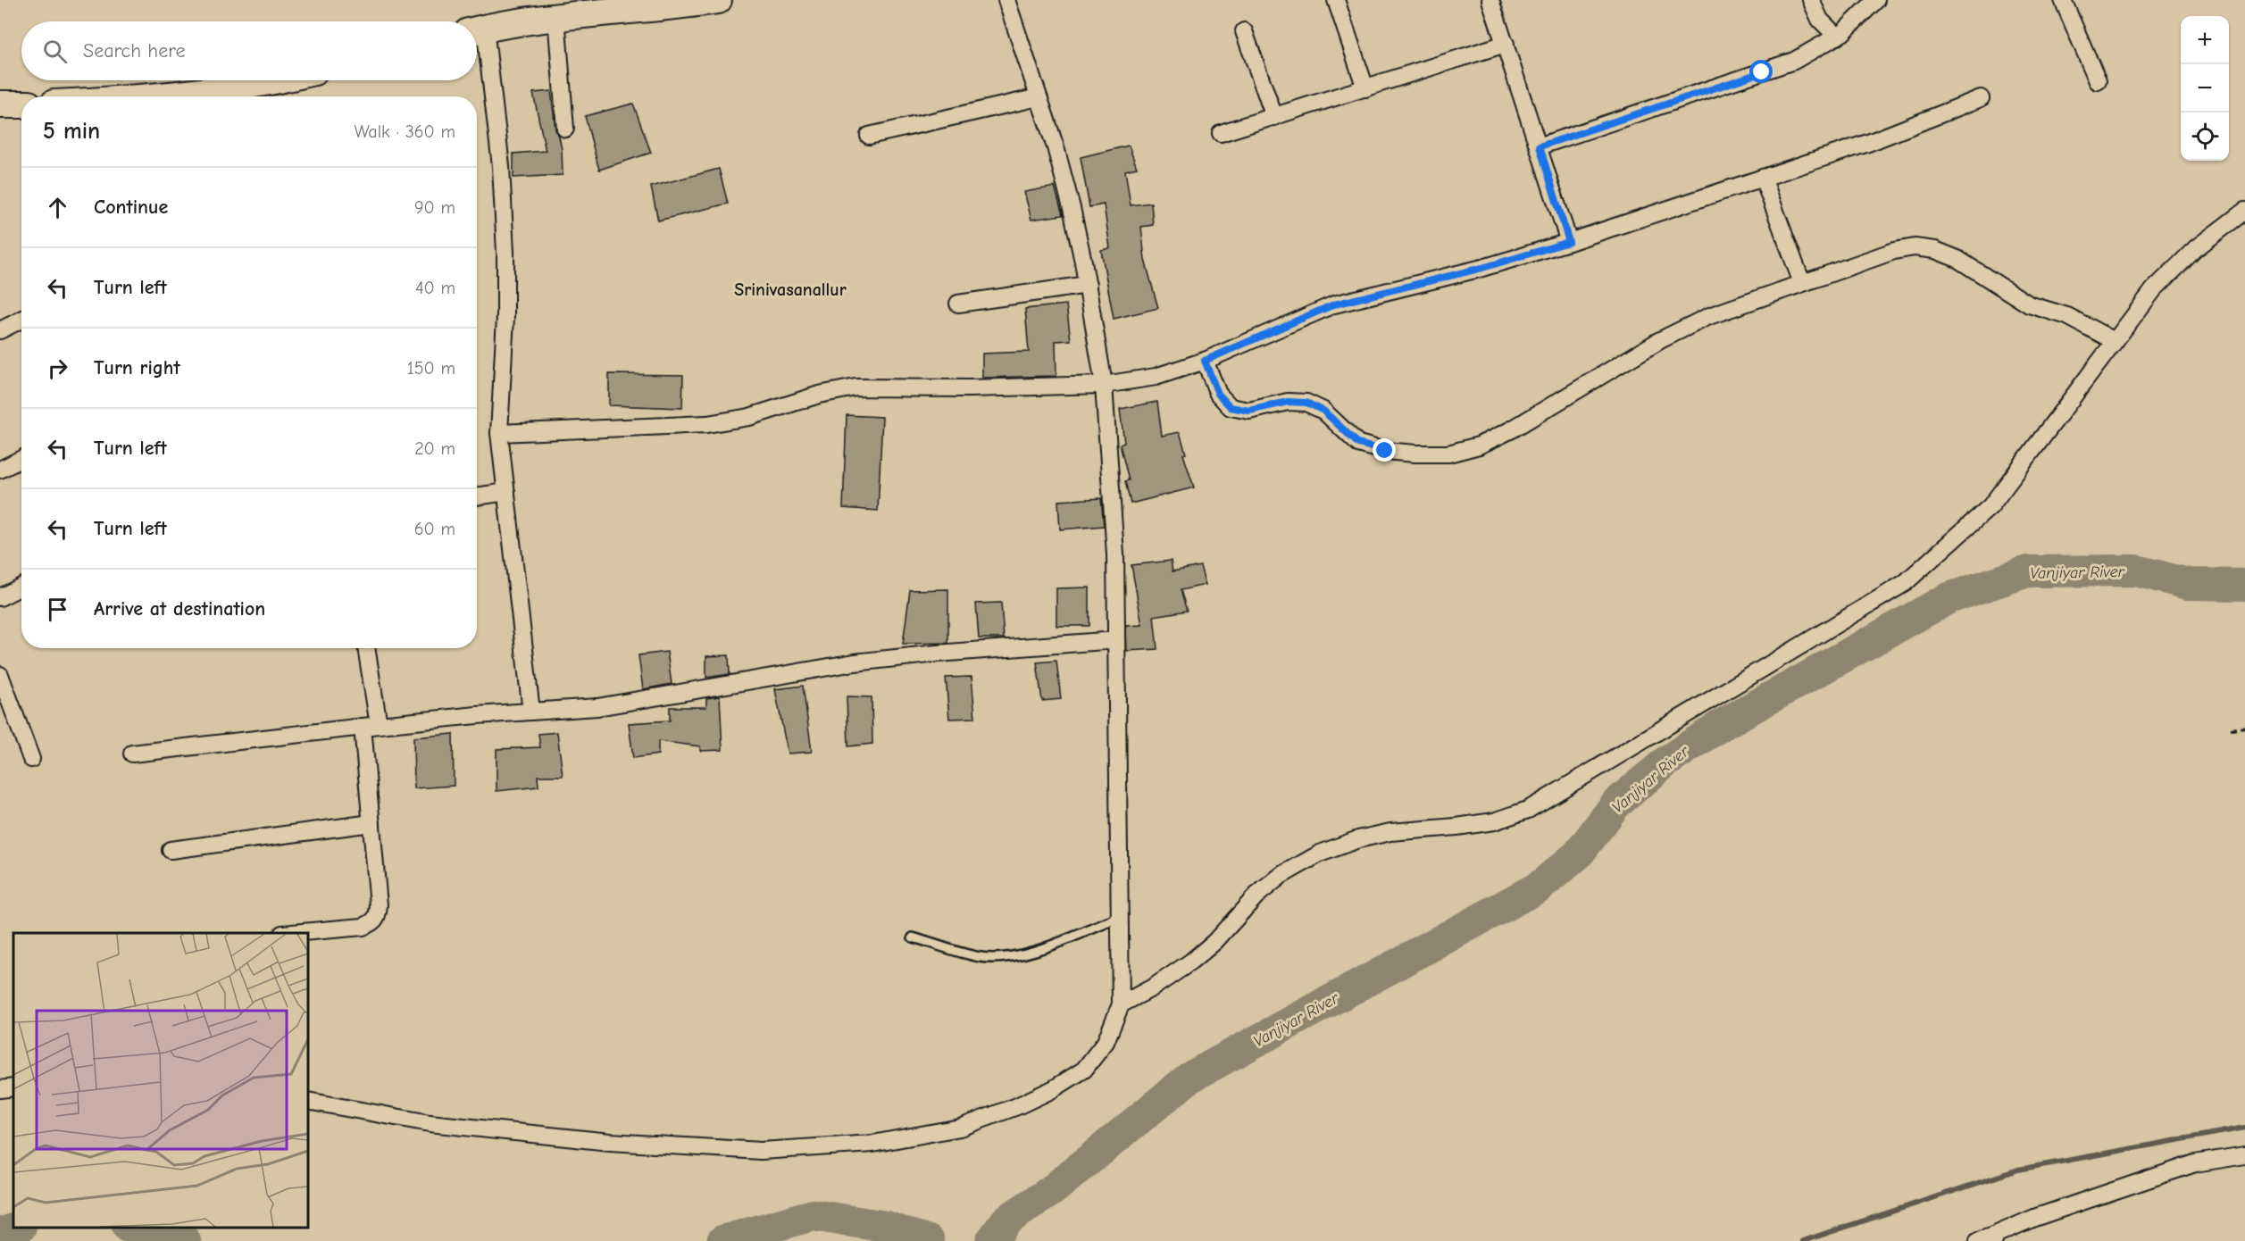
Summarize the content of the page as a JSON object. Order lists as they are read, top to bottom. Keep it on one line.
{"districts":["Srinivasanallur"],"water":["Vanjiyar River"],"page":{"map_buttons":["+","−"],"search":"Search here","heading":["5 min","Walk · 360 m"],"list":[["Continue","90 m"],["Turn left","40 m"],["Turn right","150 m"],["Turn left","20 m"],["Turn left","60 m"],"Arrive at destination"]}}
